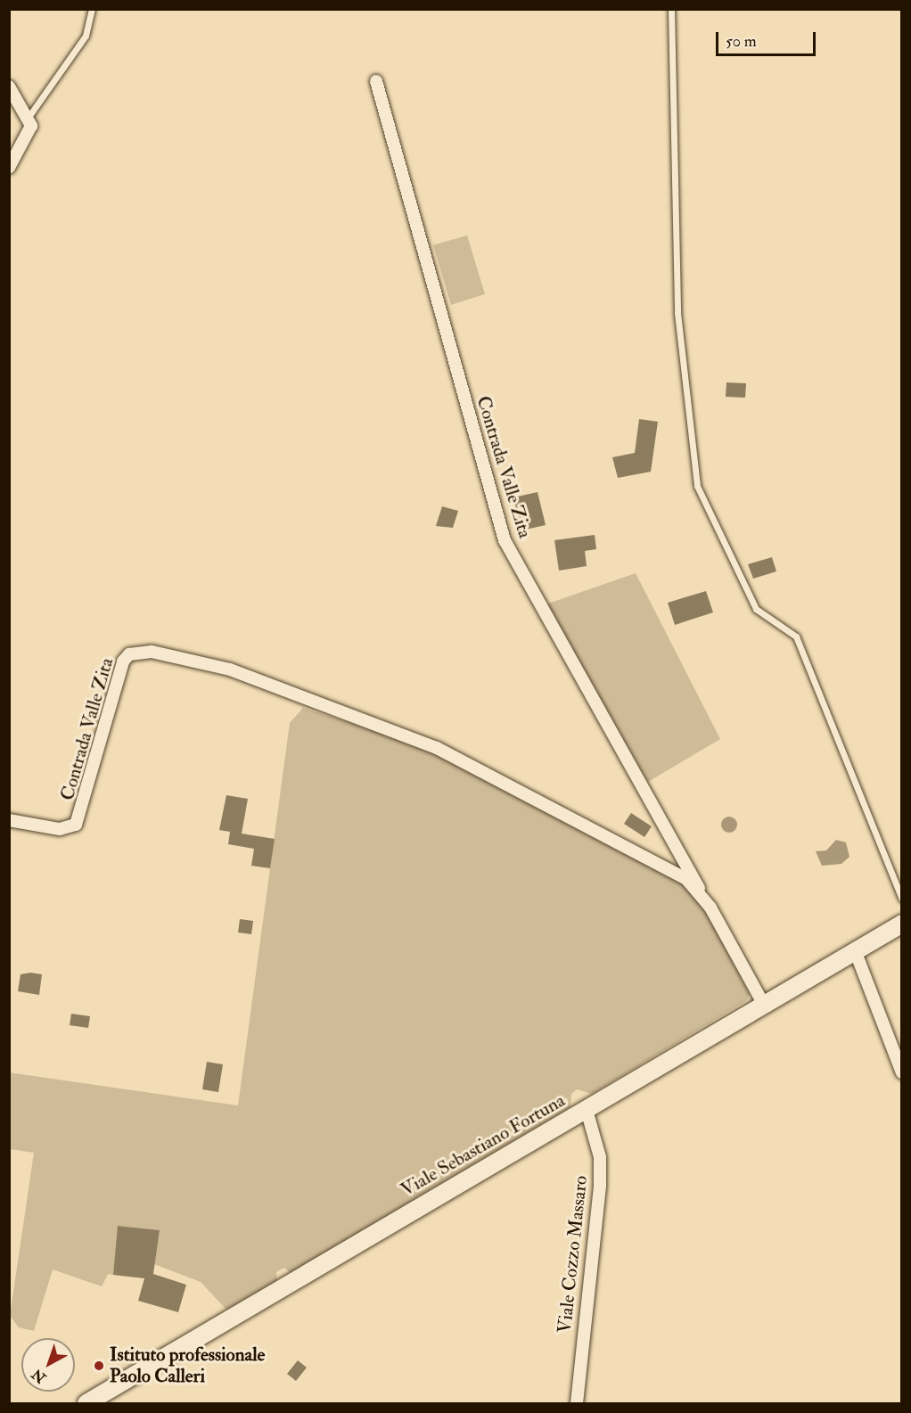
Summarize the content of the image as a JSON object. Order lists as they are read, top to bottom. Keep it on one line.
{"streets":{"street":["Contrada Valle Zita","Viale Sebastiano Fortuna","Viale Cozzo Massaro"]},"crossings":[["Contrada Valle Zita","Viale Sebastiano Fortuna"],["Viale Sebastiano Fortuna","Viale Cozzo Massaro"]],"places":["Istituto professionale Paolo Calleri"],"scale_bar":"50 m","north":"bottom left"}
